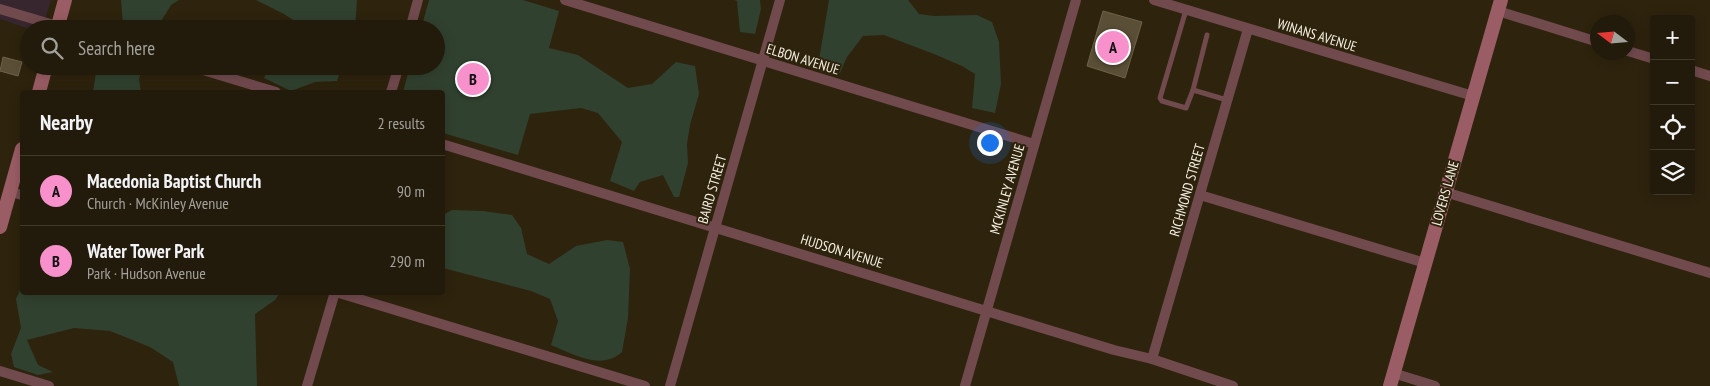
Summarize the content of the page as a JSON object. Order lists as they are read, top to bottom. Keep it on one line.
{"streets":{"street":["WINANS AVENUE","ELBON AVENUE","BAIRD STREET","MCKINLEY AVENUE","RICHMOND STREET","LOVERS LANE","HUDSON AVENUE"]},"crossings":[["WINANS AVENUE","RICHMOND STREET"],["WINANS AVENUE","LOVERS LANE"],["ELBON AVENUE","BAIRD STREET"],["ELBON AVENUE","MCKINLEY AVENUE"],["BAIRD STREET","HUDSON AVENUE"],["MCKINLEY AVENUE","HUDSON AVENUE"],["RICHMOND STREET","HUDSON AVENUE"]],"north":"left","page":{"map_buttons":["+","−"],"search":"Search here","pins":["A","B"],"heading":["Nearby","2 results"],"list":[{"mark":"A","name":"Macedonia Baptist Church","note":"Church · McKinley Avenue","value":"90 m"},{"mark":"B","name":"Water Tower Park","note":"Park · Hudson Avenue","value":"290 m"}]}}
